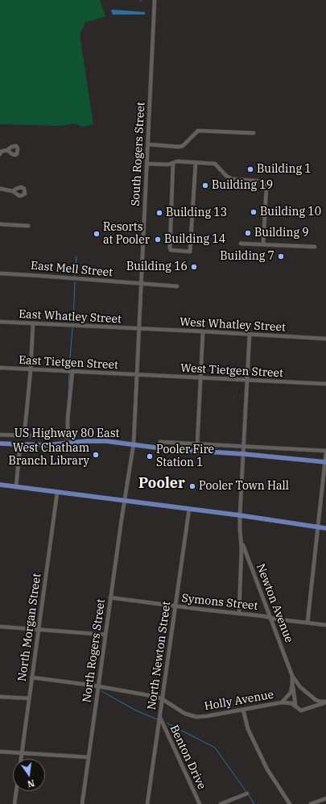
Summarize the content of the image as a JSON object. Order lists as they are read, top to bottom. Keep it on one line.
{"streets":{"main road":["US Highway 80 East"],"street":["South Rogers Street","East Mell Street","East Whatley Street","West Whatley Street","East Tietgen Street","West Tietgen Street","Symons Street","Newton Avenue","North Morgan Street","North Rogers Street","North Newton Street","Holly Avenue","Benton Drive"]},"crossings":[["South Rogers Street","East Mell Street"],["South Rogers Street","East Whatley Street"],["South Rogers Street","West Whatley Street"],["South Rogers Street","East Tietgen Street"],["South Rogers Street","West Tietgen Street"],["South Rogers Street","US Highway 80 East"],["South Rogers Street","North Rogers Street"],["East Whatley Street","West Whatley Street"],["East Tietgen Street","West Tietgen Street"],["US Highway 80 East","North Rogers Street"],["Symons Street","Newton Avenue"],["Symons Street","North Rogers Street"],["Symons Street","North Newton Street"],["Newton Avenue","Holly Avenue"],["North Morgan Street","Holly Avenue"],["North Rogers Street","Holly Avenue"],["North Newton Street","Holly Avenue"],["North Newton Street","Benton Drive"]],"districts":["Pooler"],"places":["Building 1","Building 19","Building 10","Building 13","Building 9","Resorts at Pooler","Building 14","Building 7","Building 16","West Chatham Branch Library","Pooler Fire Station 1","Pooler Town Hall"],"north":"bottom"}
